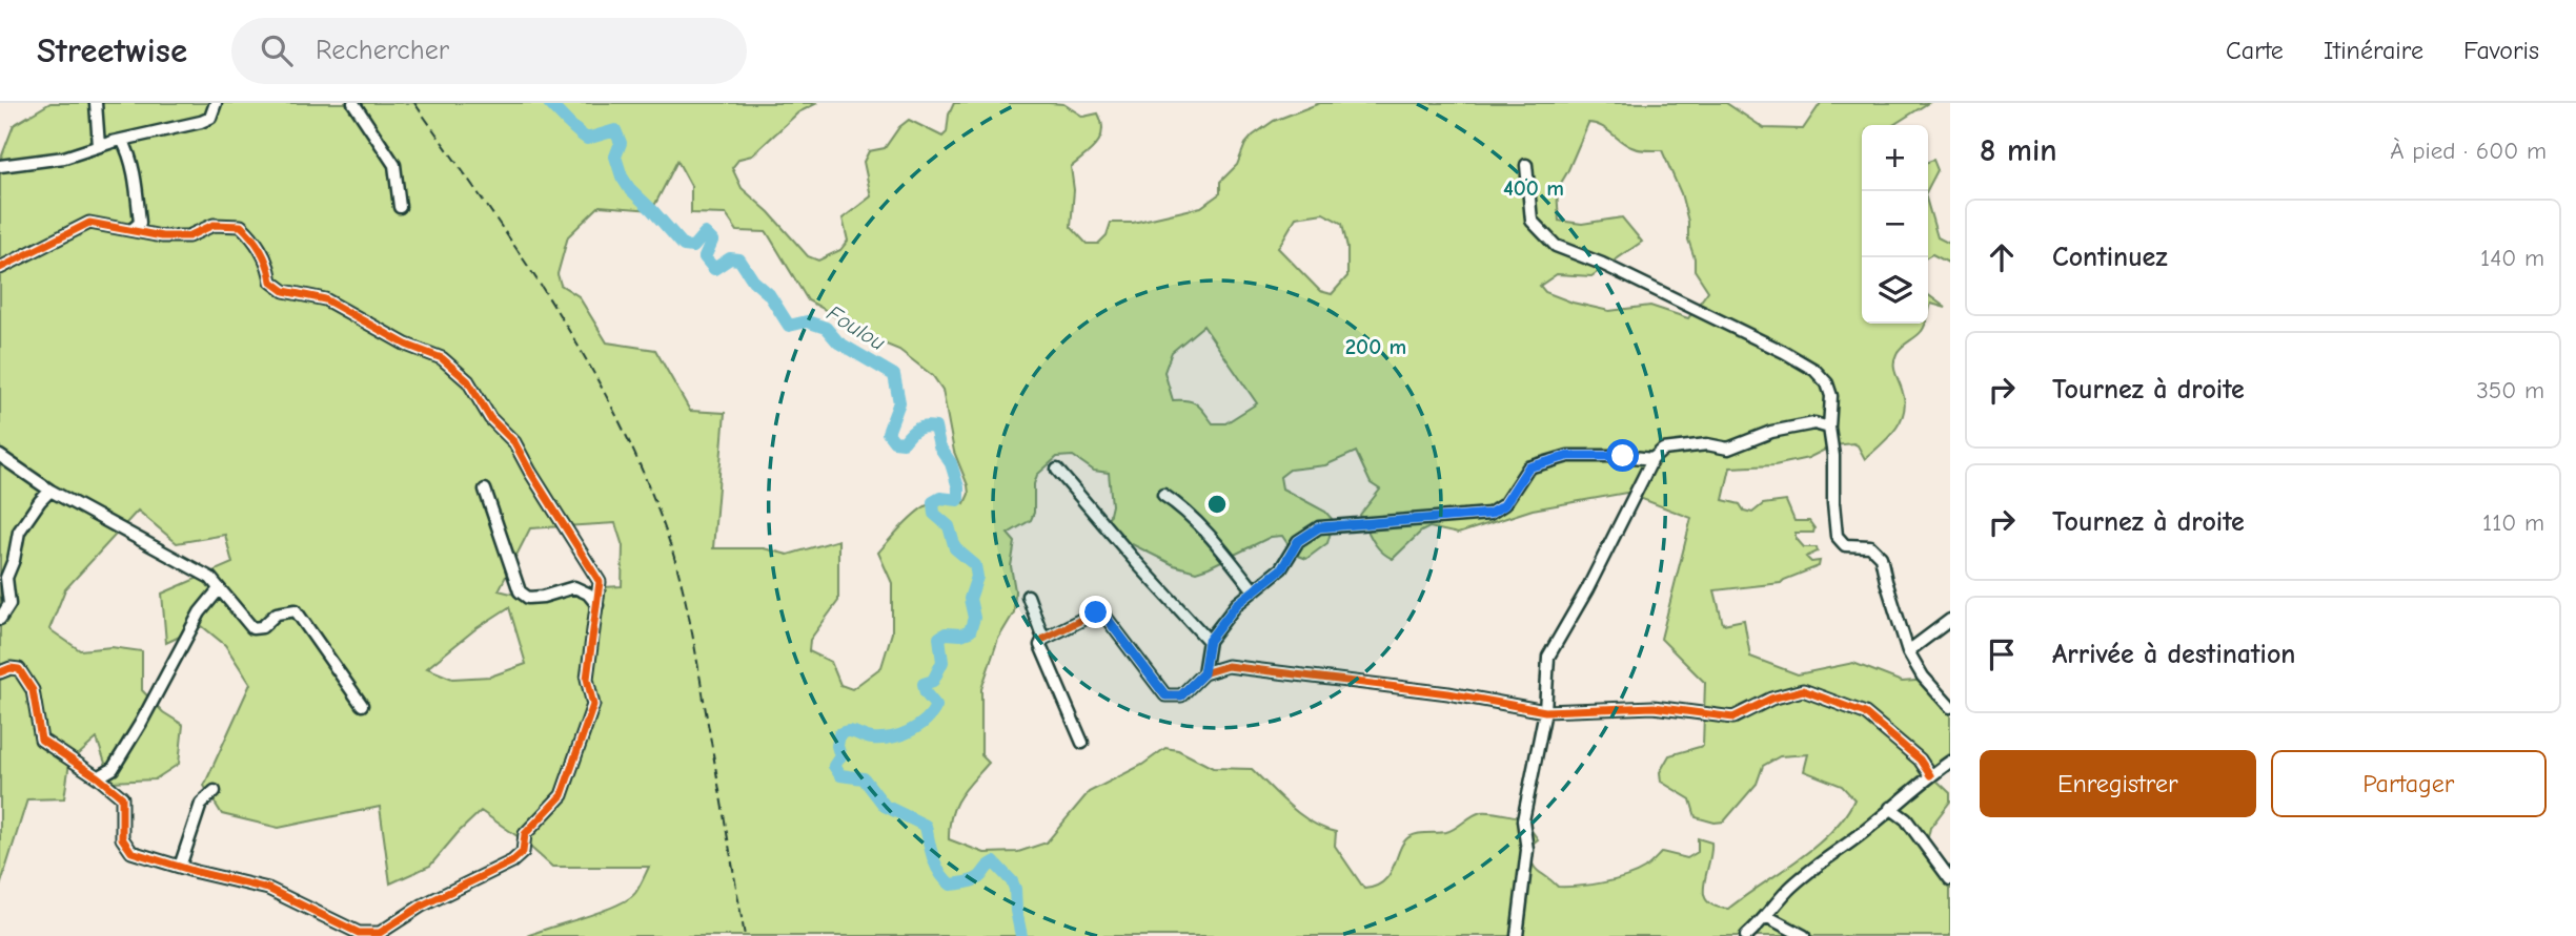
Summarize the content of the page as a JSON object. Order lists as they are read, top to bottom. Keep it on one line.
{"water":["Foulou"],"page":{"header":"Streetwise","search":"Rechercher","nav":["Carte","Itinéraire","Favoris"],"heading":["8 min","À pied · 600 m"],"map_buttons":["+","−"],"list":[["Continuez","140 m"],["Tournez à droite","350 m"],["Tournez à droite","110 m"],"Arrivée à destination"],"buttons":["Enregistrer","Partager"]},"rings":["400 m","200 m"]}
